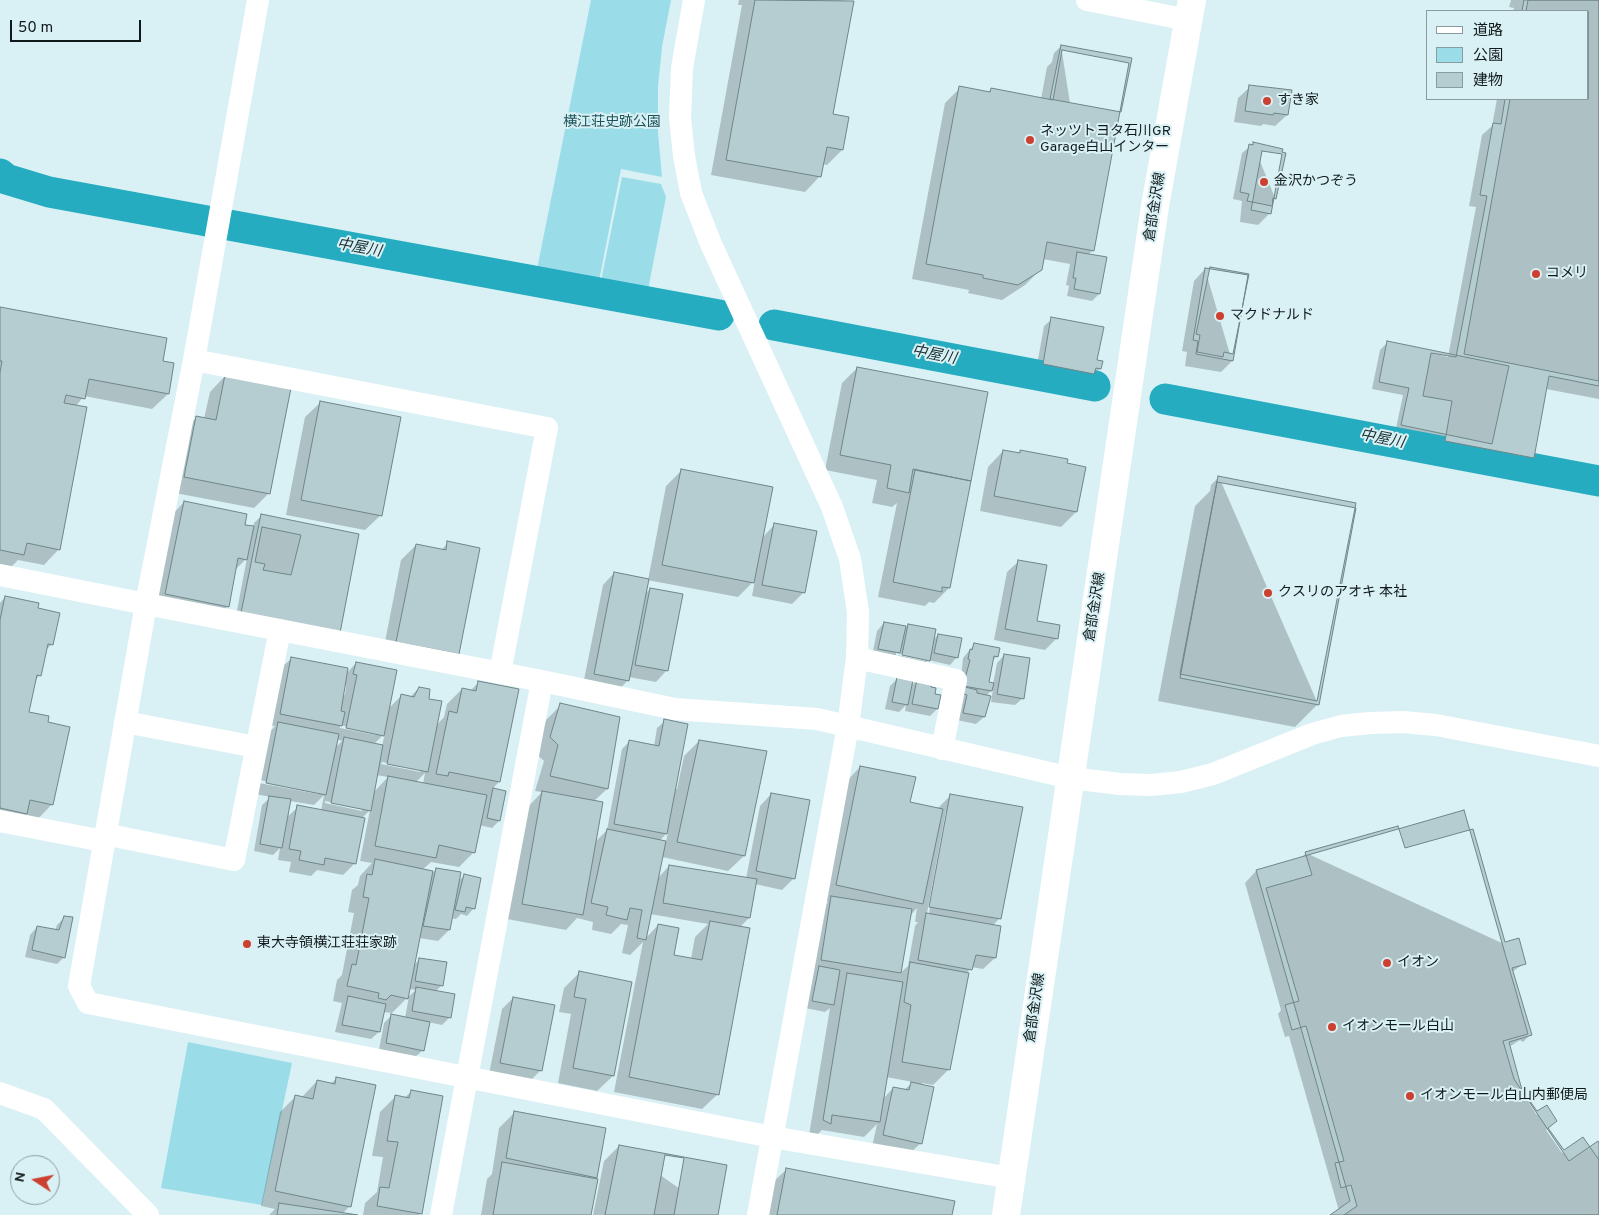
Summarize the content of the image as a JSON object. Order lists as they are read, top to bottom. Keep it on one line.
{"streets":{"main road":["倉部金沢線"]},"water":["中屋川"],"parks":["横江荘史跡公園"],"places":["すき家","ネッツトヨタ石川GR Garage白山インター","金沢かつぞう","コメリ","マクドナルド","クスリのアオキ 本社","東大寺領横江荘荘家跡","イオン","イオンモール白山","イオンモール白山内郵便局"],"legend":["道路","公園","建物"],"scale_bar":"50 m","north":"left"}
